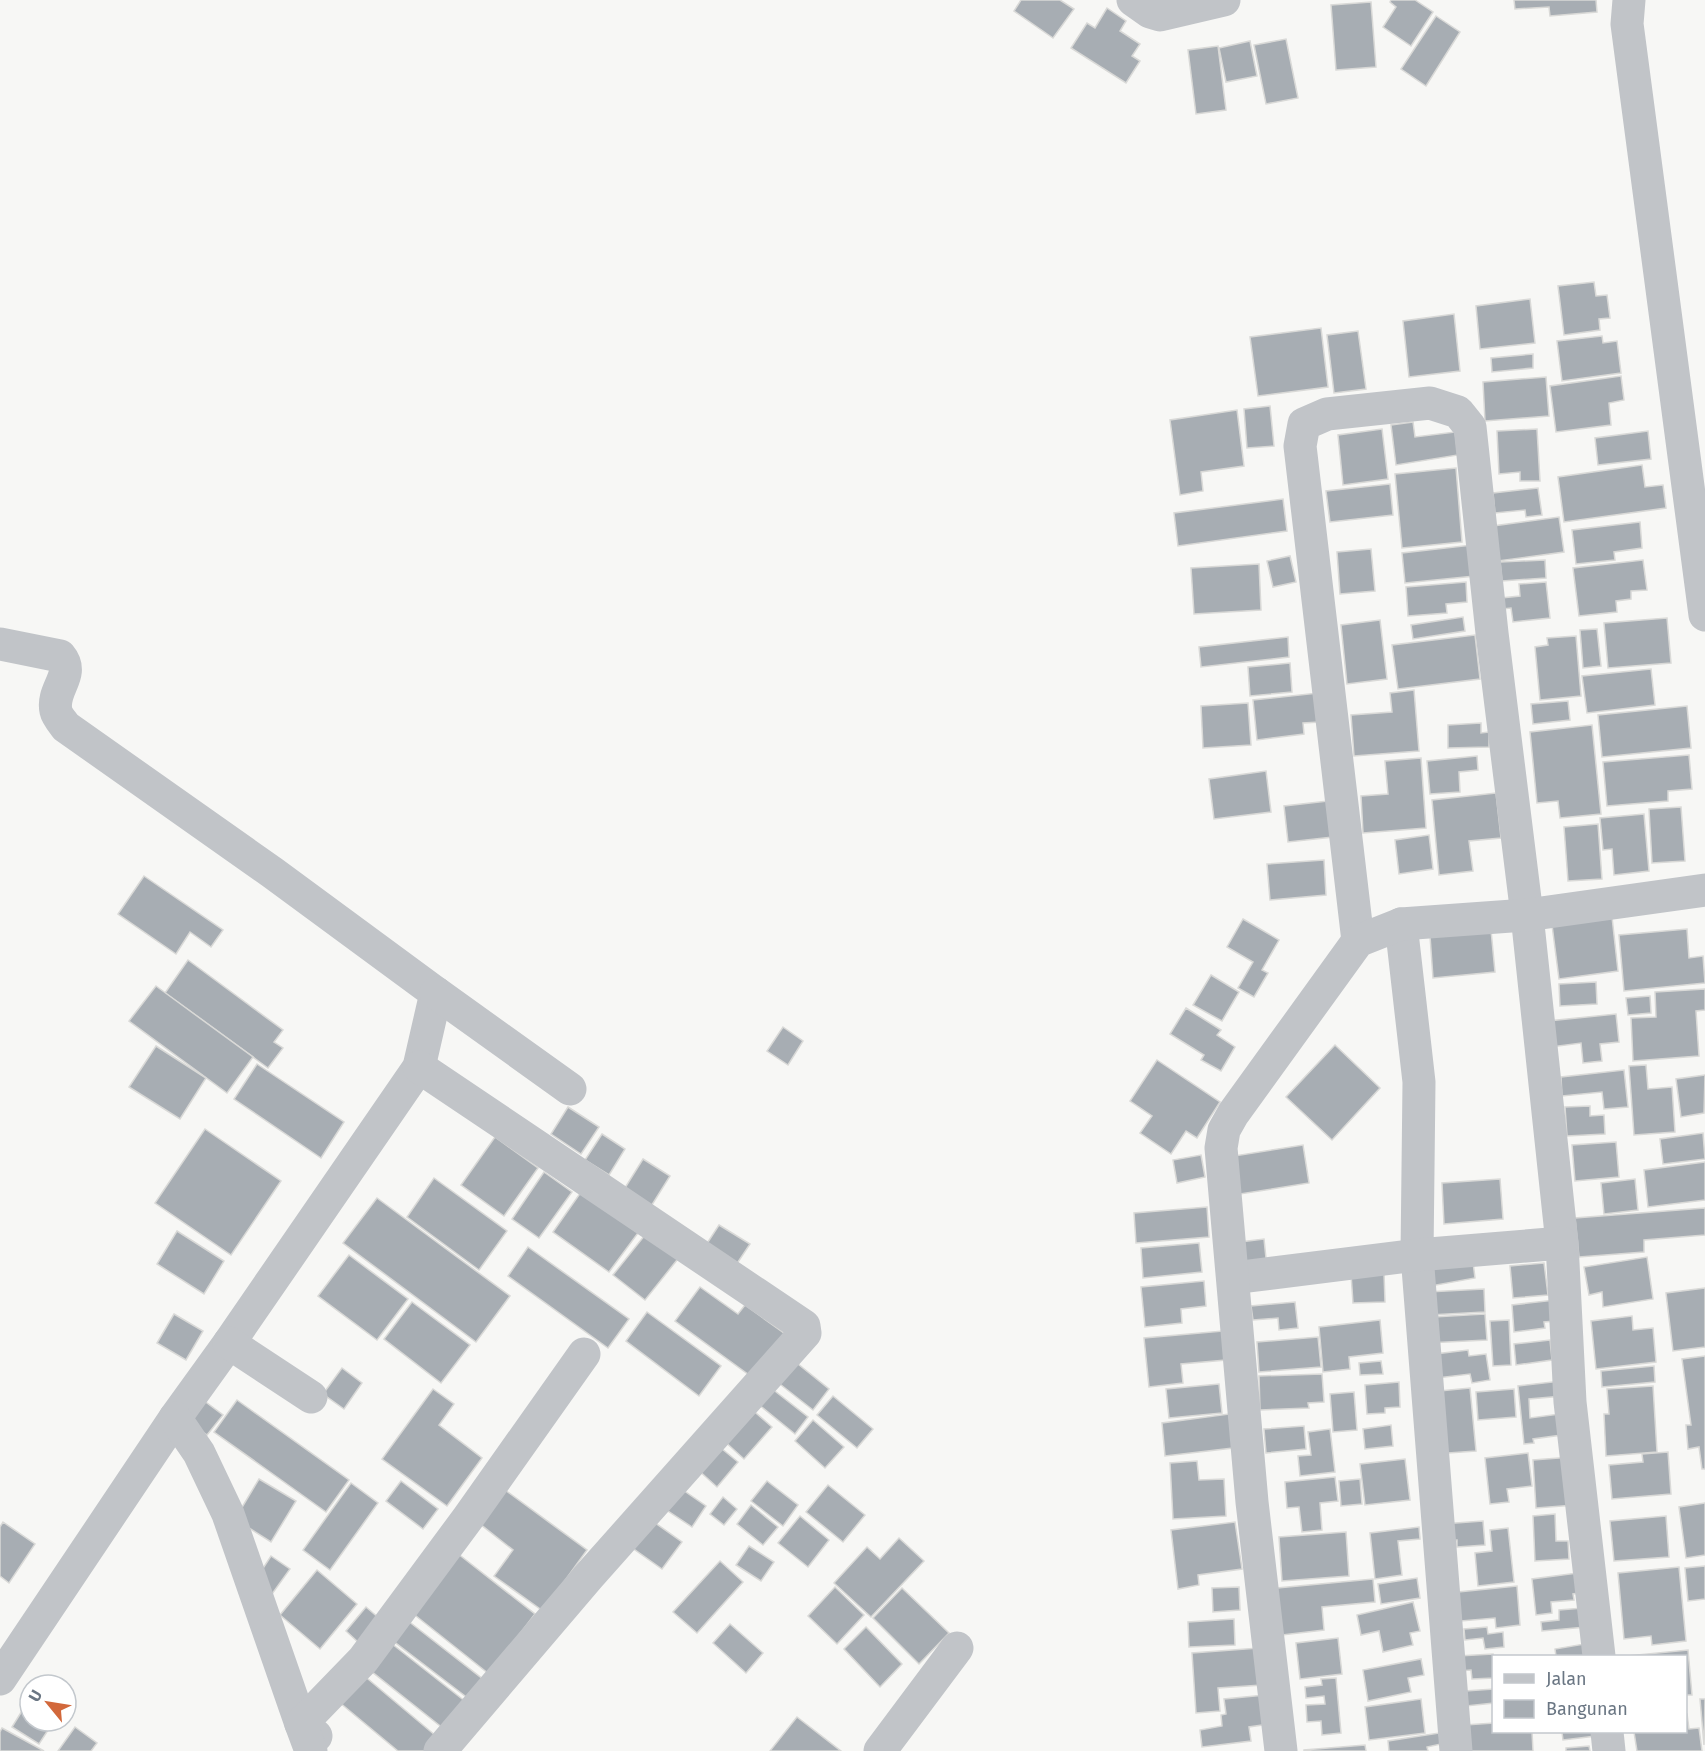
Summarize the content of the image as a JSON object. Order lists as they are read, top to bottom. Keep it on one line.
{"legend":["Jalan","Bangunan"],"north":"top left"}
